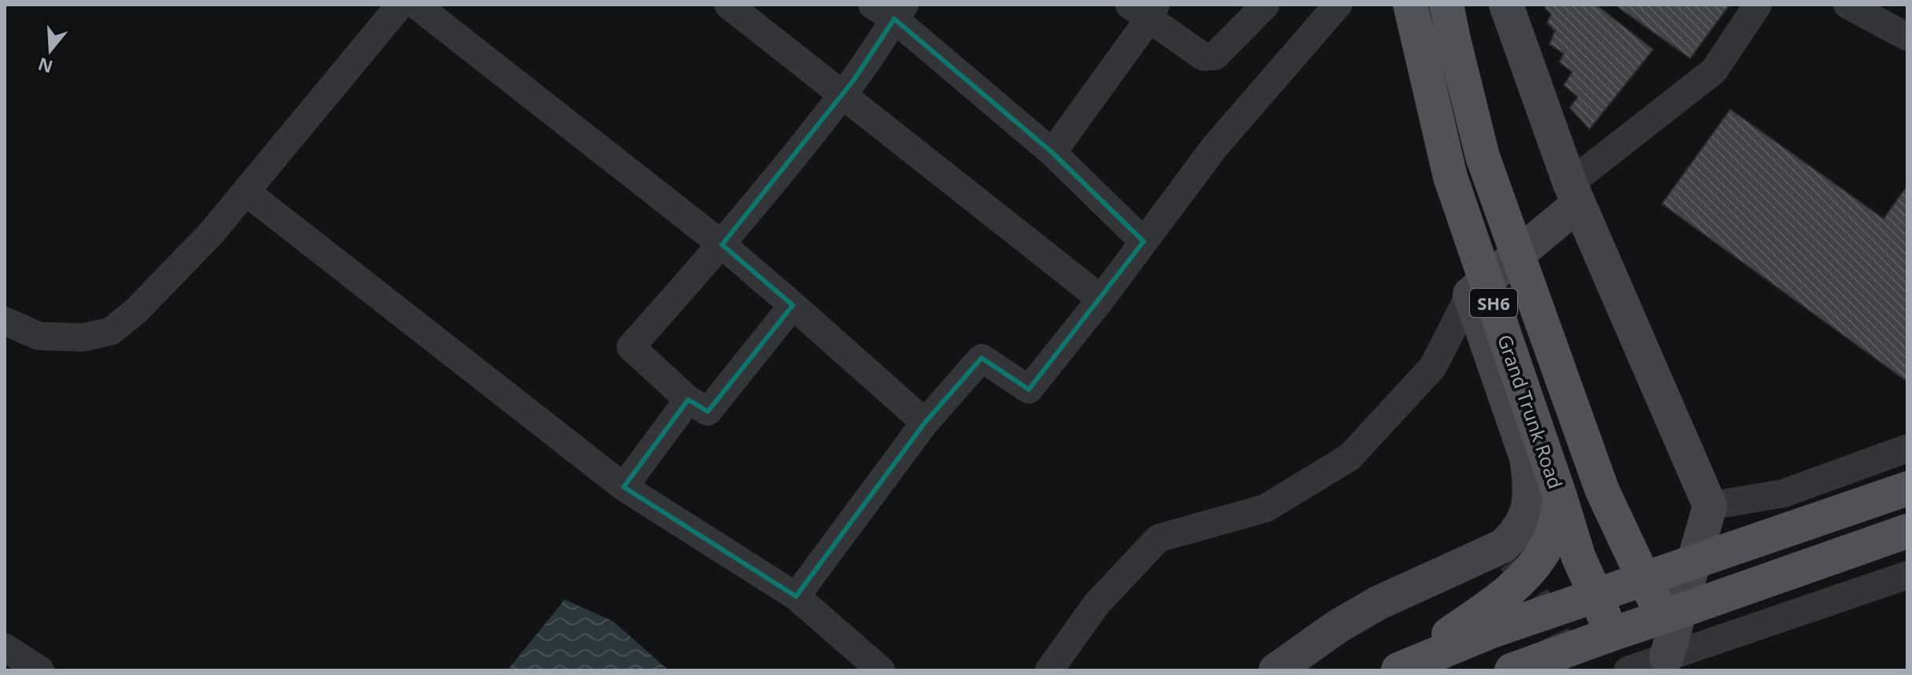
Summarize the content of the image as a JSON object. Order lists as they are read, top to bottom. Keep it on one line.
{"streets":{"main road":["SH6","Grand Trunk Road"]},"north":"bottom"}
